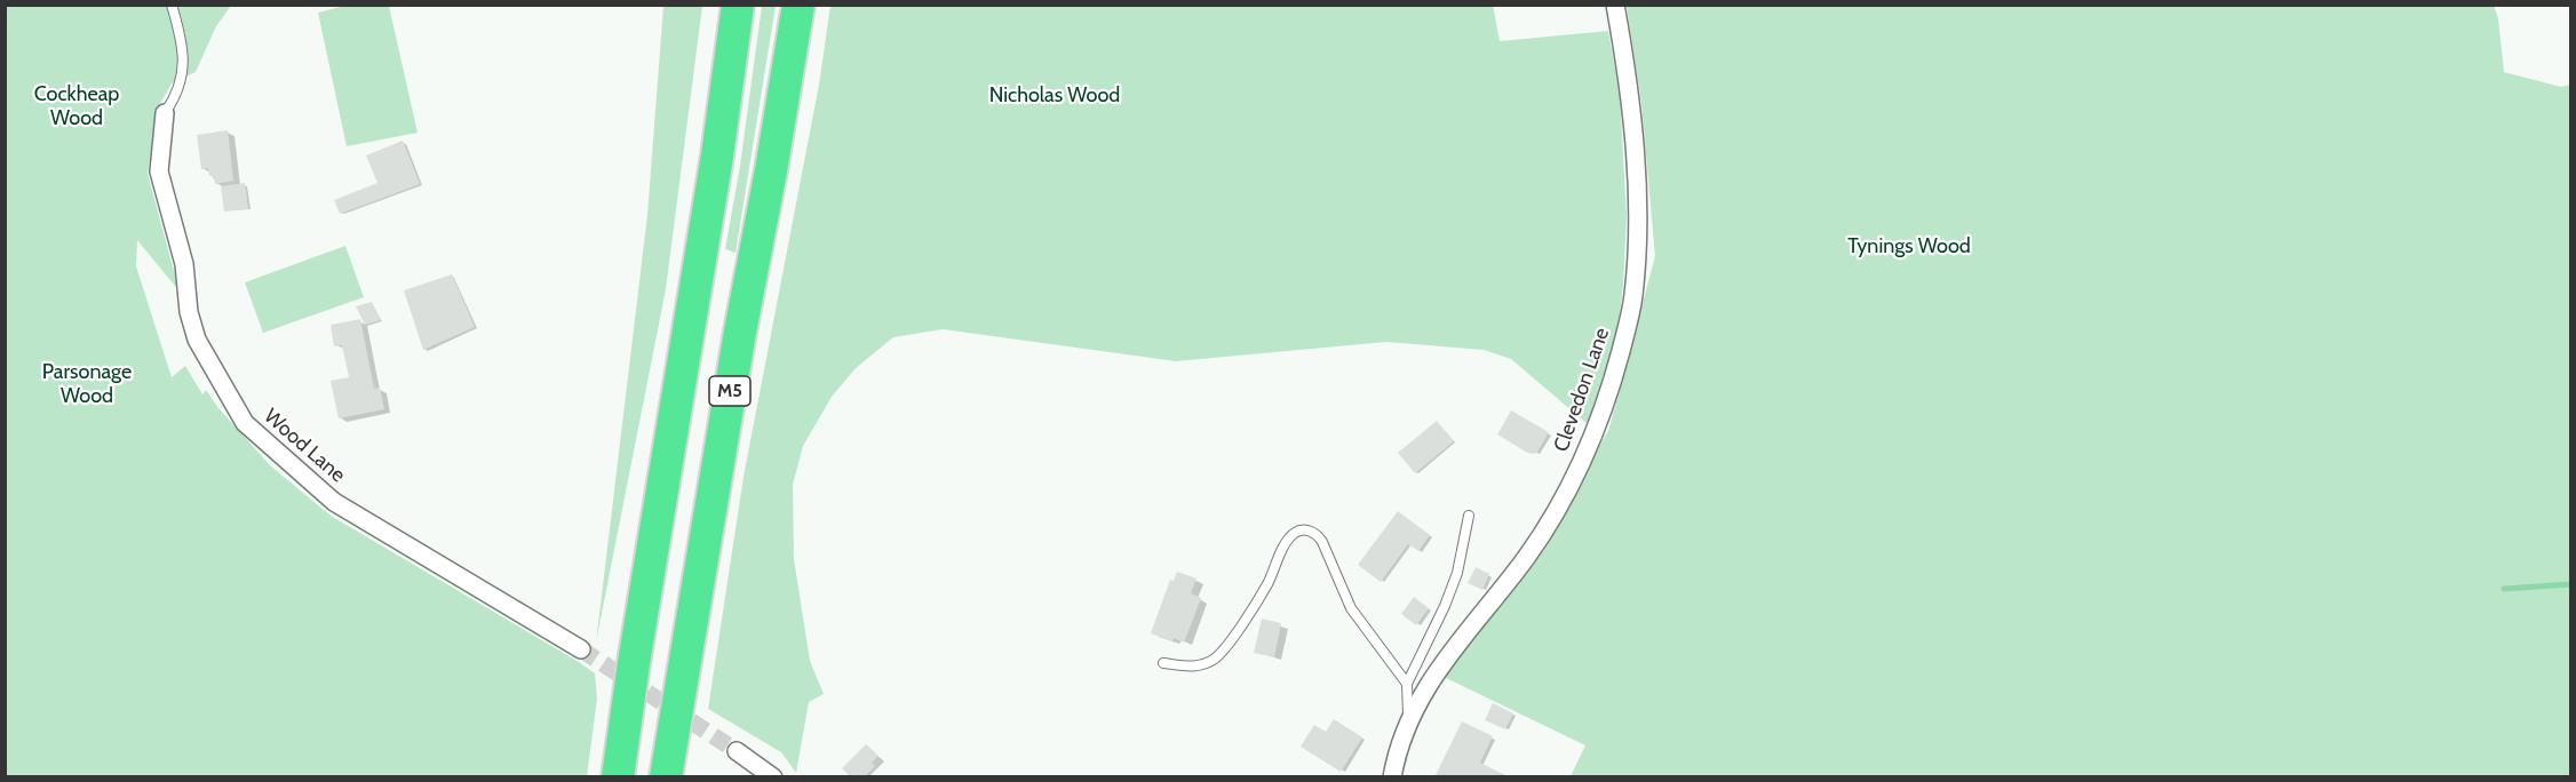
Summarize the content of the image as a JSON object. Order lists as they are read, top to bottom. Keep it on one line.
{"streets":{"highway":["M5"],"street":["Clevedon Lane","Wood Lane"]},"parks":["Cockheap Wood","Nicholas Wood","Tynings Wood","Parsonage Wood"]}
